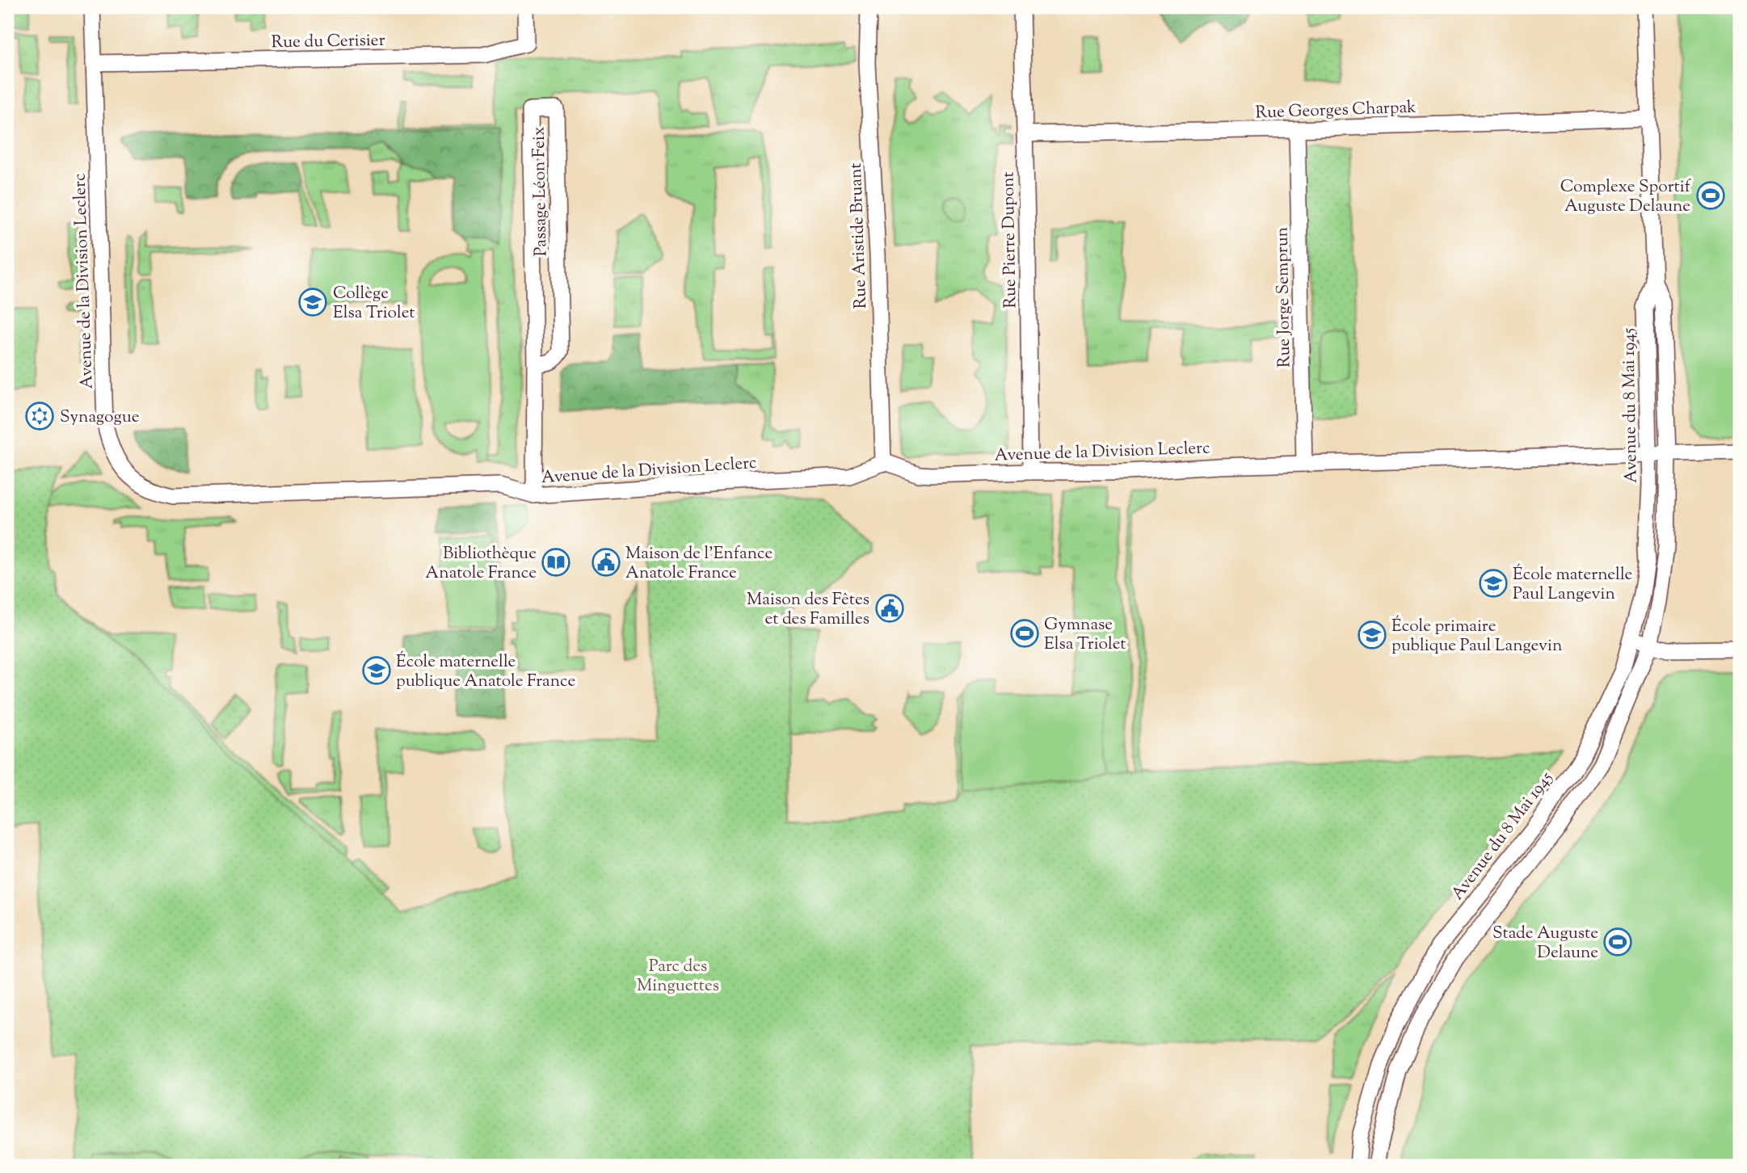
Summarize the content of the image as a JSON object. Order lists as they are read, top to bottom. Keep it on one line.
{"streets":{"street":["Rue du Cerisier","Rue Georges Charpak","Passage Léon Feix","Rue Aristide Bruant","Rue Pierre Dupont","Avenue de la Division Leclerc","Rue Jorge Semprun","Avenue du 8 Mai 1945"]},"crossings":[["Rue du Cerisier","Avenue de la Division Leclerc"],["Rue Georges Charpak","Rue Pierre Dupont"],["Rue Georges Charpak","Rue Jorge Semprun"],["Rue Georges Charpak","Avenue du 8 Mai 1945"],["Passage Léon Feix","Avenue de la Division Leclerc"],["Rue Aristide Bruant","Avenue de la Division Leclerc"],["Rue Pierre Dupont","Avenue de la Division Leclerc"],["Avenue de la Division Leclerc","Rue Jorge Semprun"],["Avenue de la Division Leclerc","Avenue du 8 Mai 1945"]],"parks":["Parc des Minguettes"],"places":{"sports":["Complexe Sportif Auguste Delaune","Gymnase Elsa Triolet","Stade Auguste Delaune"],"school or university":["Collège Elsa Triolet","École maternelle Paul Langevin","École primaire publique Paul Langevin","École maternelle publique Anatole France"],"synagogue":["Synagogue"],"library":["Bibliothèque Anatole France"],"public building":["Maison de l'Enfance Anatole France","Maison des Fêtes et des Familles"]}}
